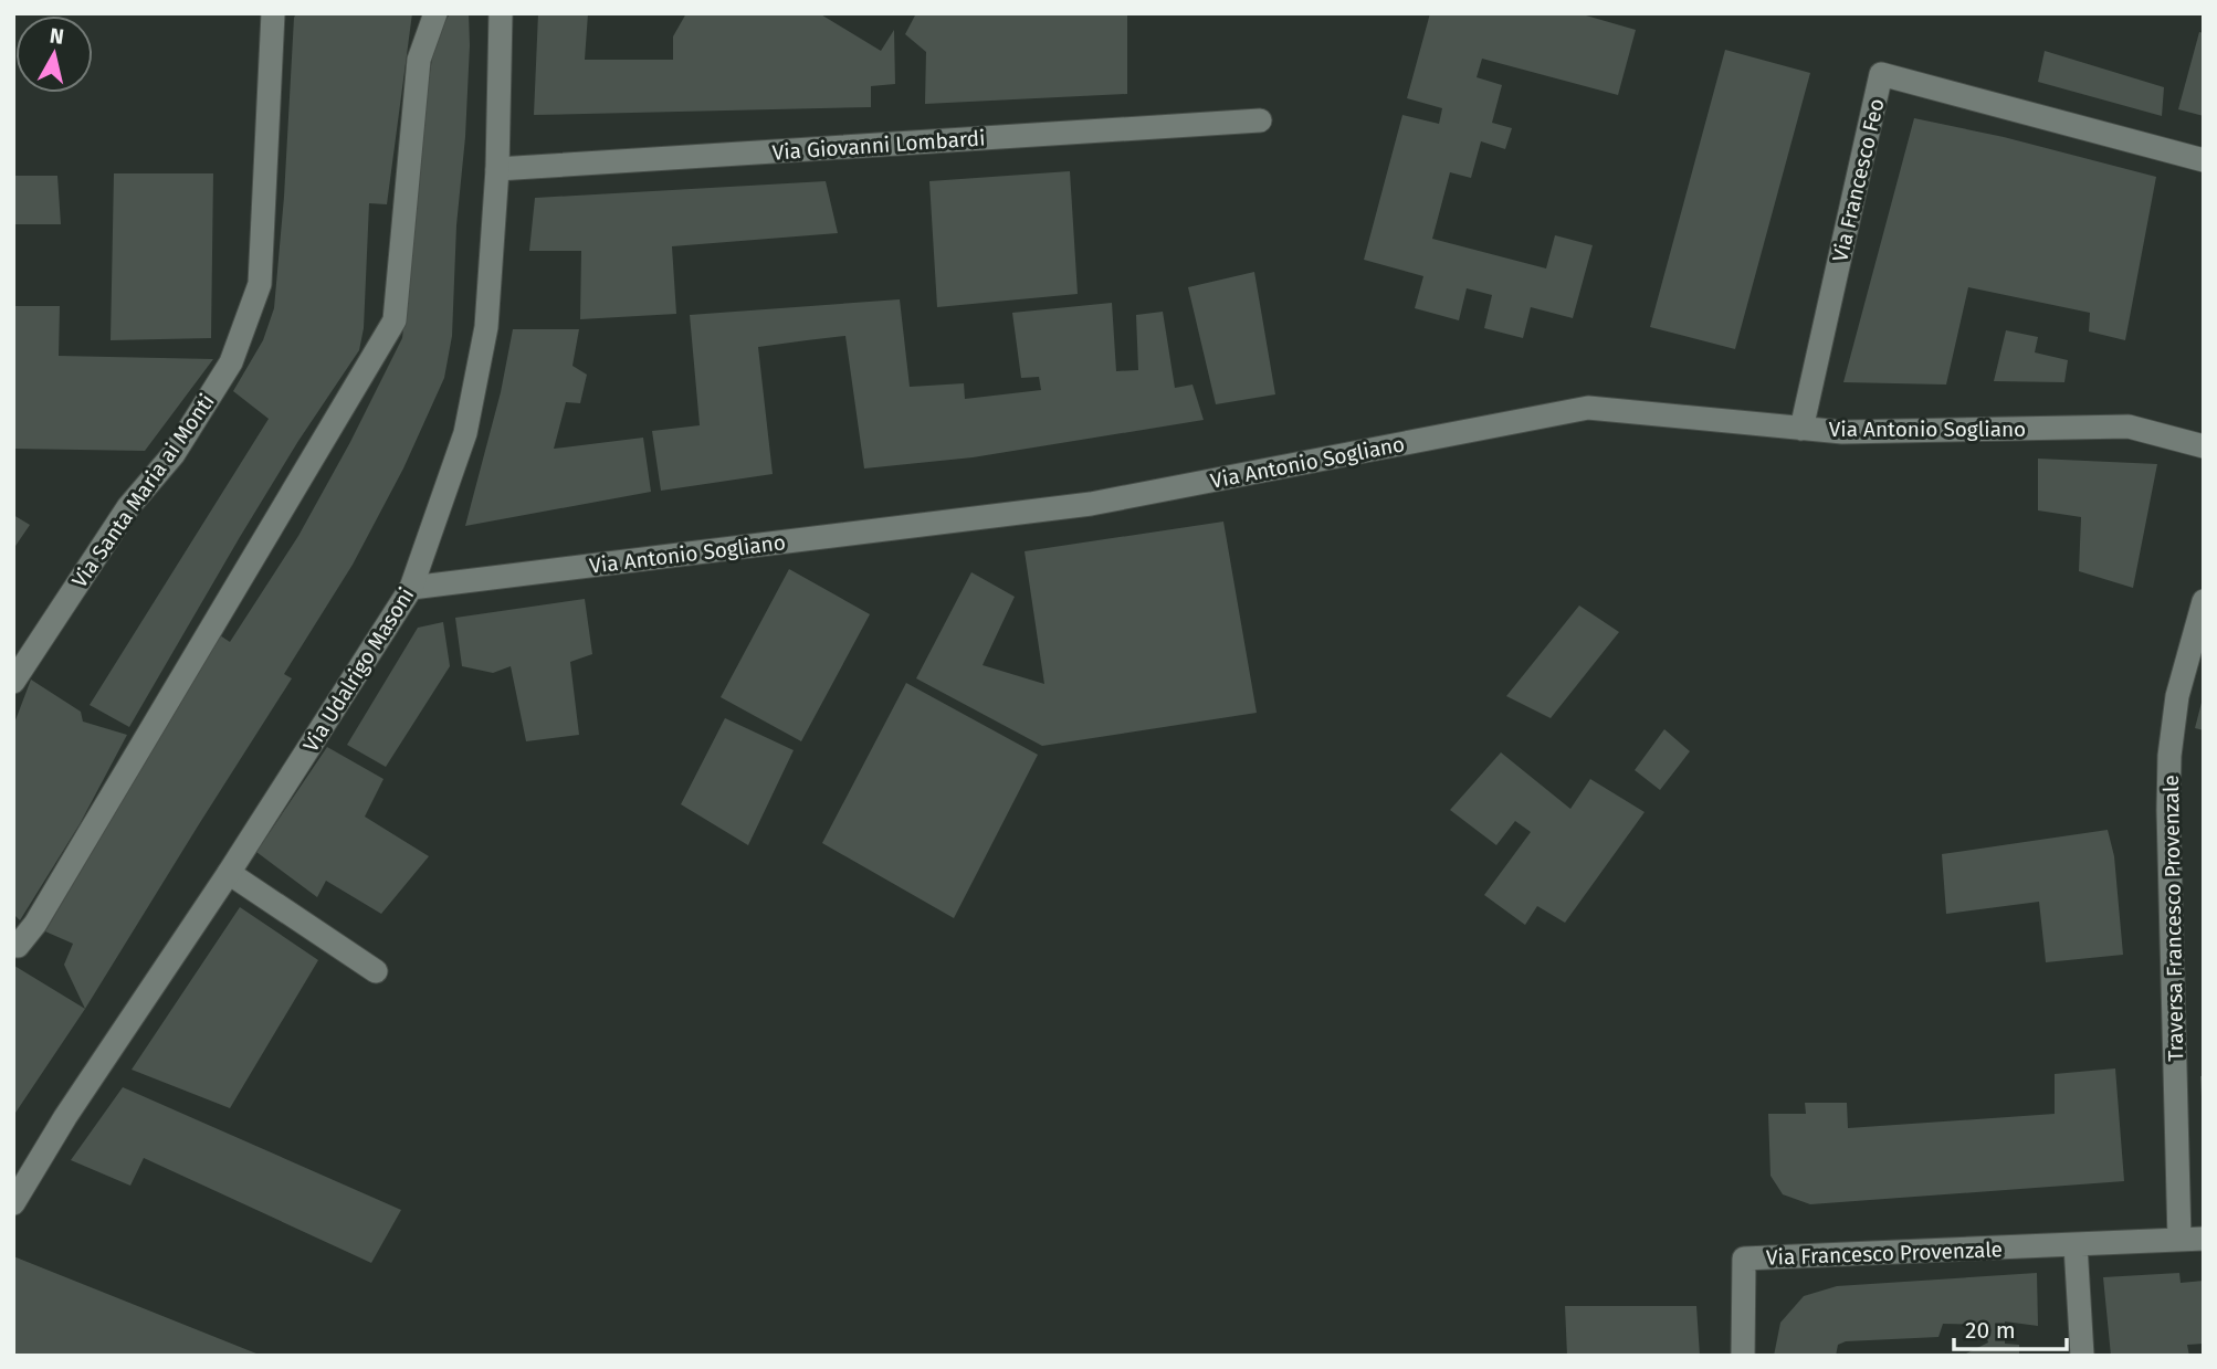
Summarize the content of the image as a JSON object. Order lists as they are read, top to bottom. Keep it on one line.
{"streets":{"street":["Via Giovanni Lombardi","Via Francesco Feo","Via Antonio Sogliano","Via Santa Maria ai Monti","Via Udalrigo Masoni","Traversa Francesco Provenzale","Via Francesco Provenzale"]},"crossings":[["Via Giovanni Lombardi","Via Udalrigo Masoni"],["Via Francesco Feo","Via Antonio Sogliano"],["Via Antonio Sogliano","Via Udalrigo Masoni"],["Traversa Francesco Provenzale","Via Francesco Provenzale"]],"scale_bar":"20 m","north":"top"}
